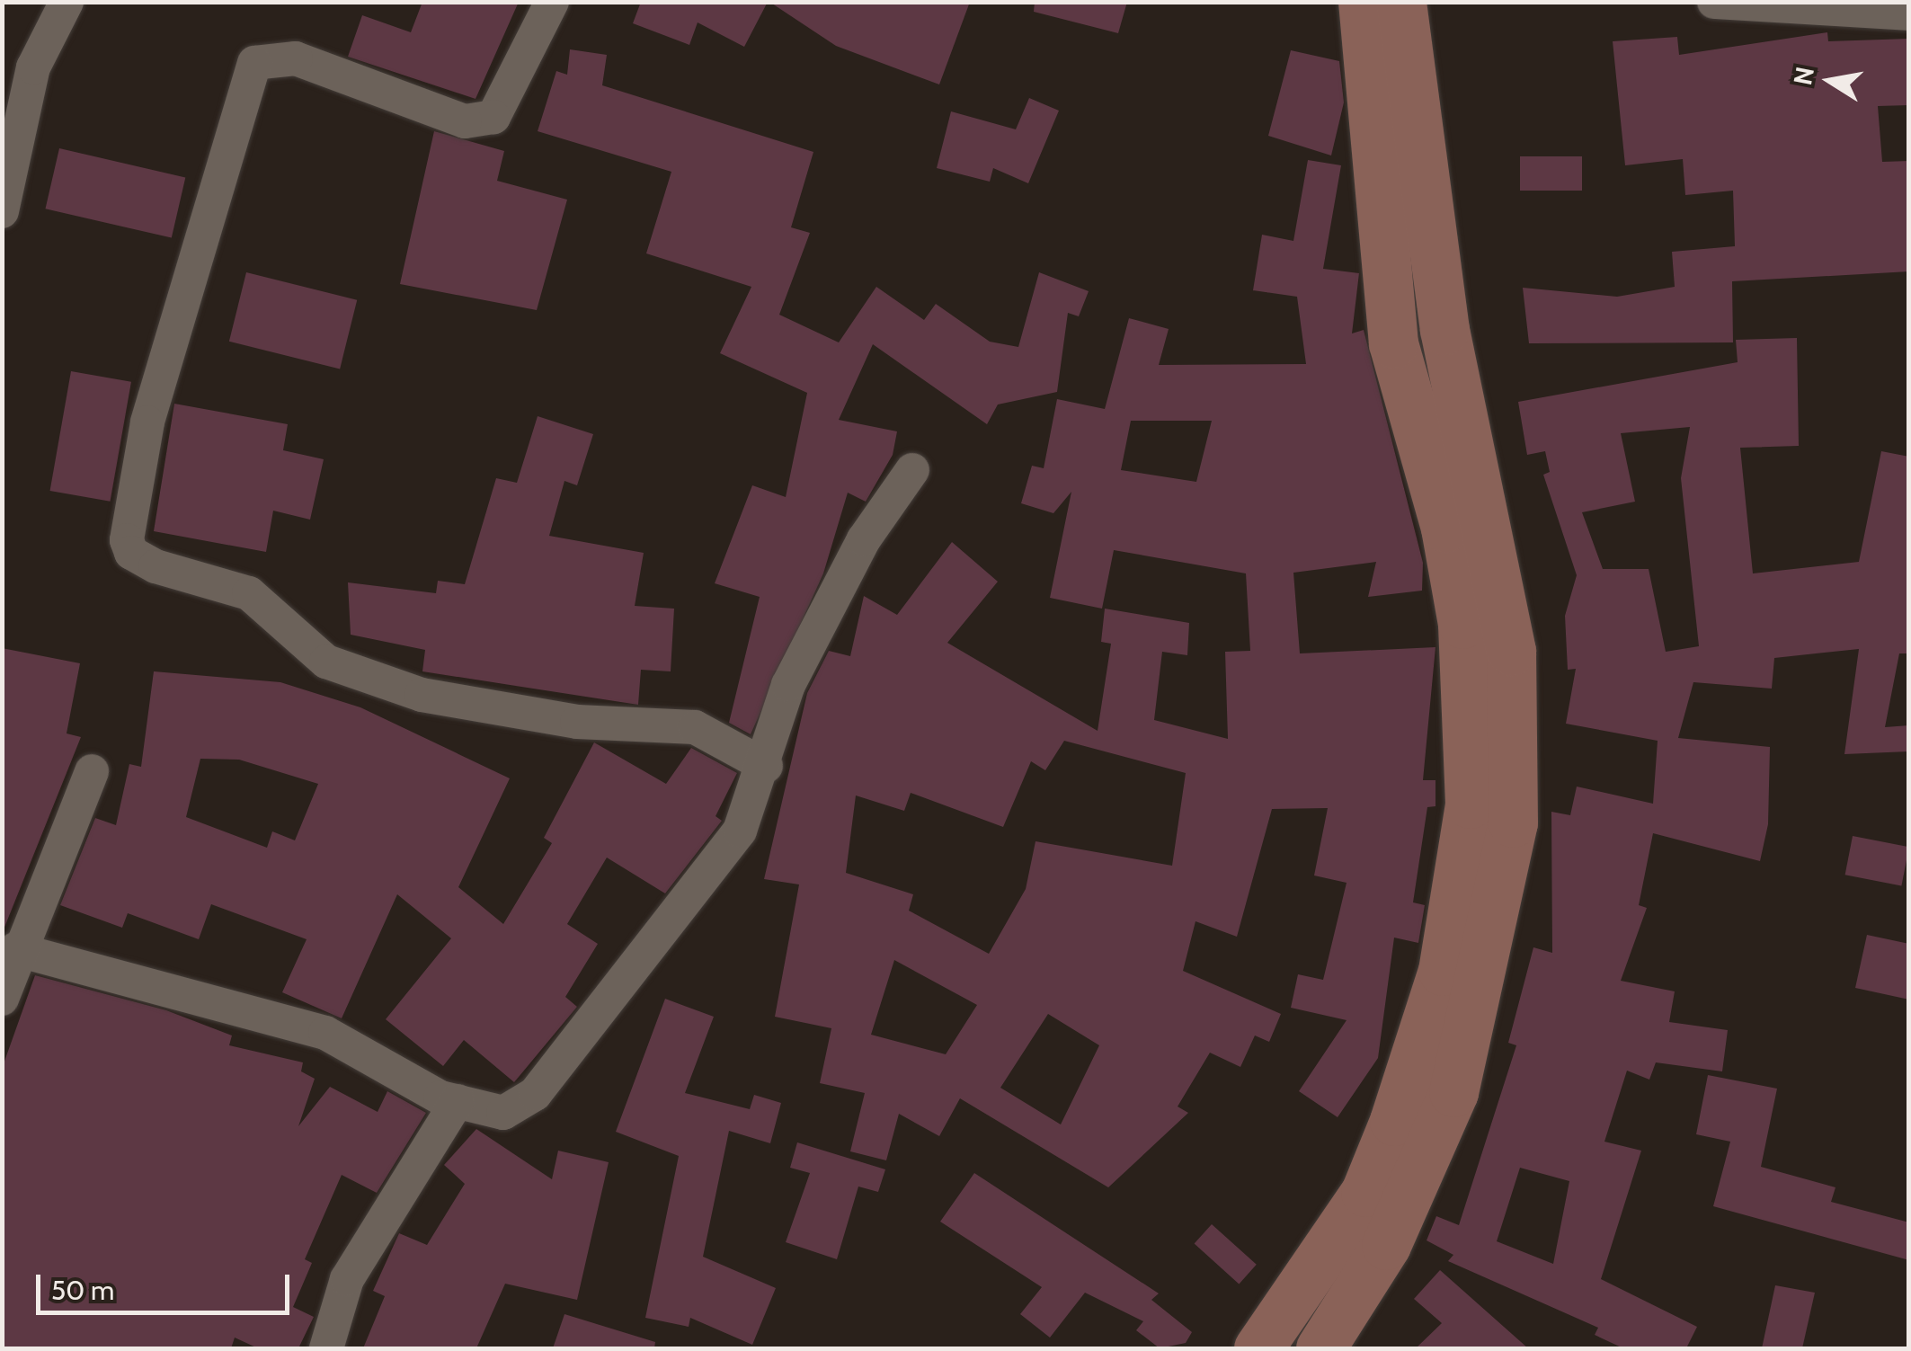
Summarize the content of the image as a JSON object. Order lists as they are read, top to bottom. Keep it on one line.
{"scale_bar":"50 m","north":"left"}
